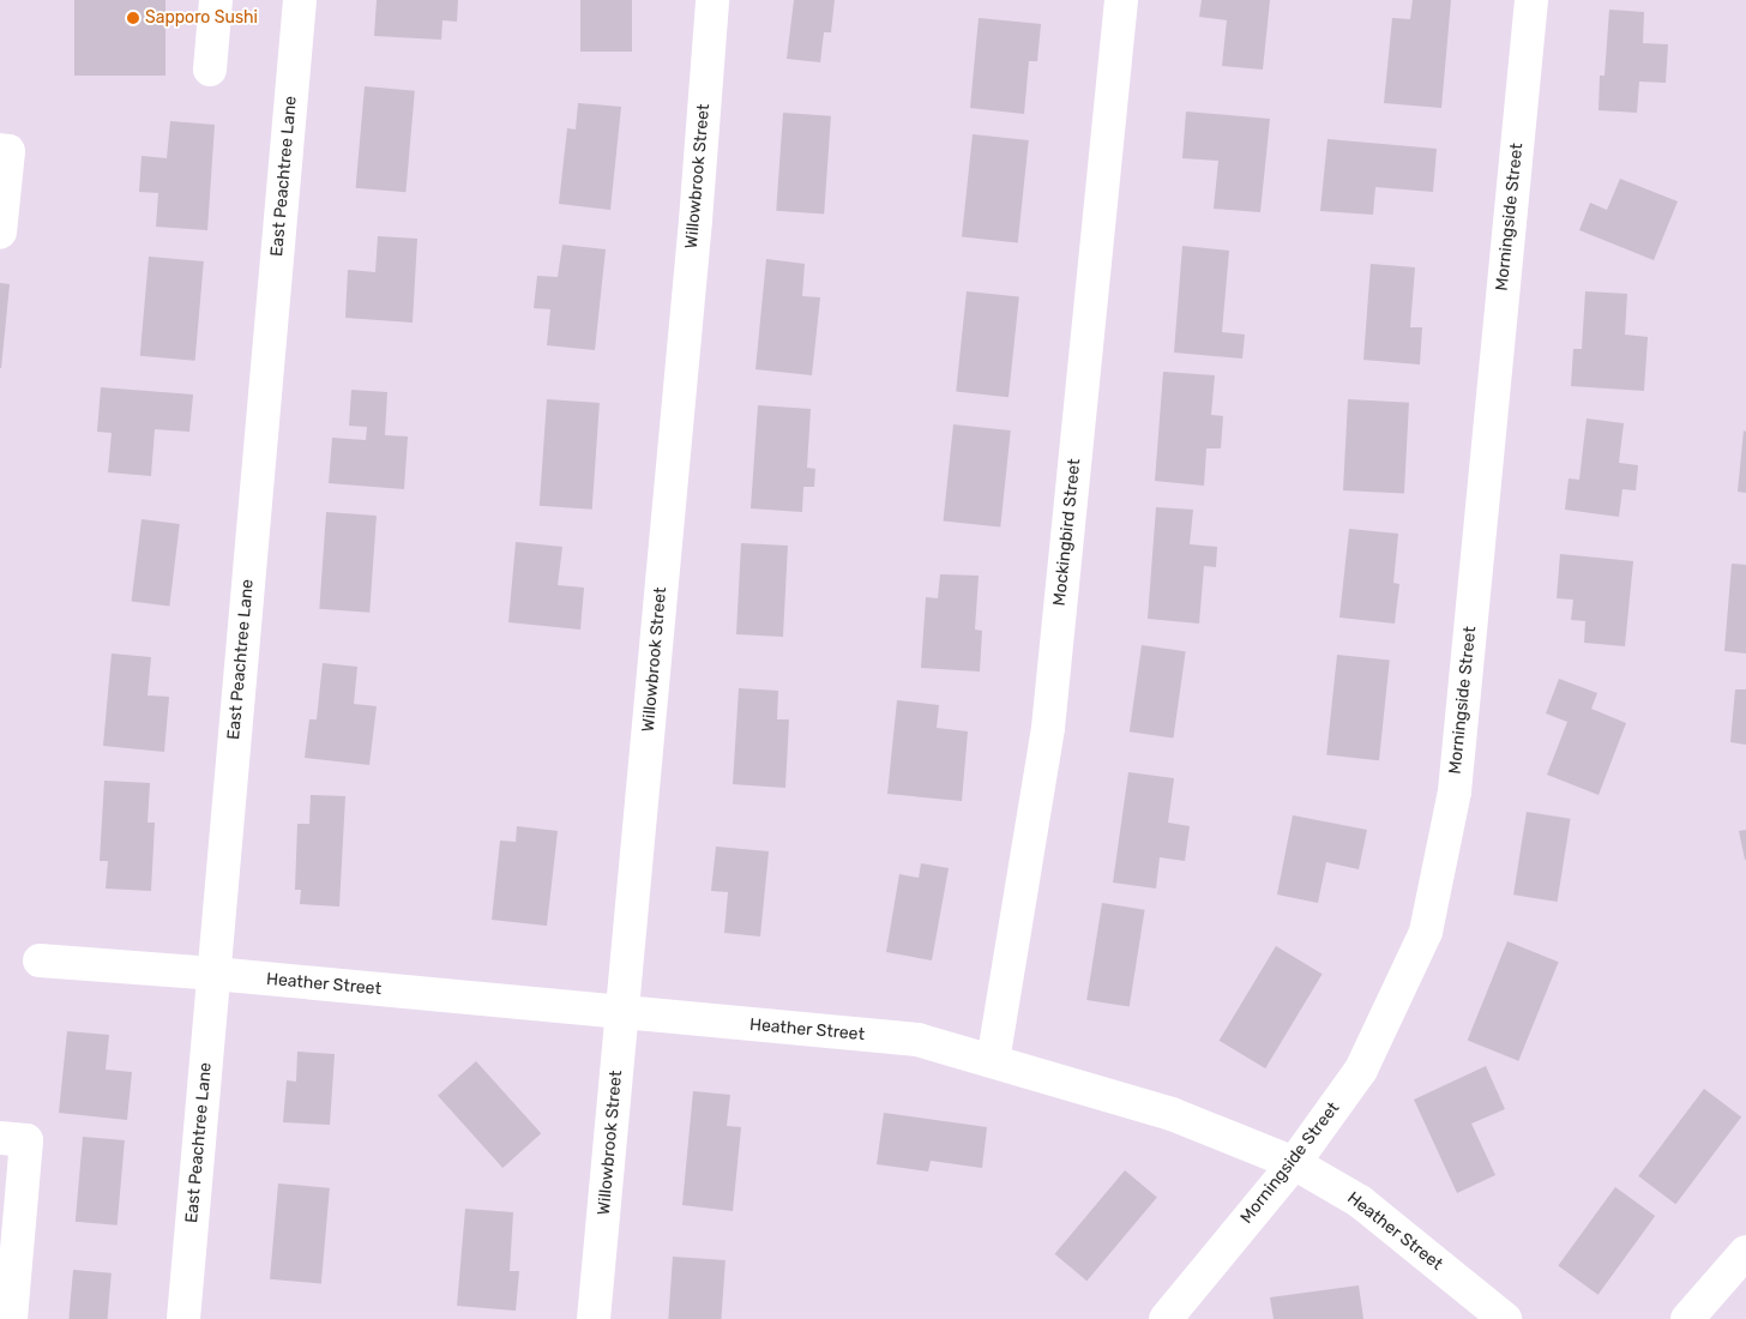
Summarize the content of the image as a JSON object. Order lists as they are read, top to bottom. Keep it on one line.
{"streets":{"street":["East Peachtree Lane","Willowbrook Street","Morningside Street","Mockingbird Street","Heather Street"]},"crossings":[["East Peachtree Lane","Heather Street"],["Willowbrook Street","Heather Street"],["Morningside Street","Heather Street"],["Mockingbird Street","Heather Street"]],"places":["Sapporo Sushi"]}
